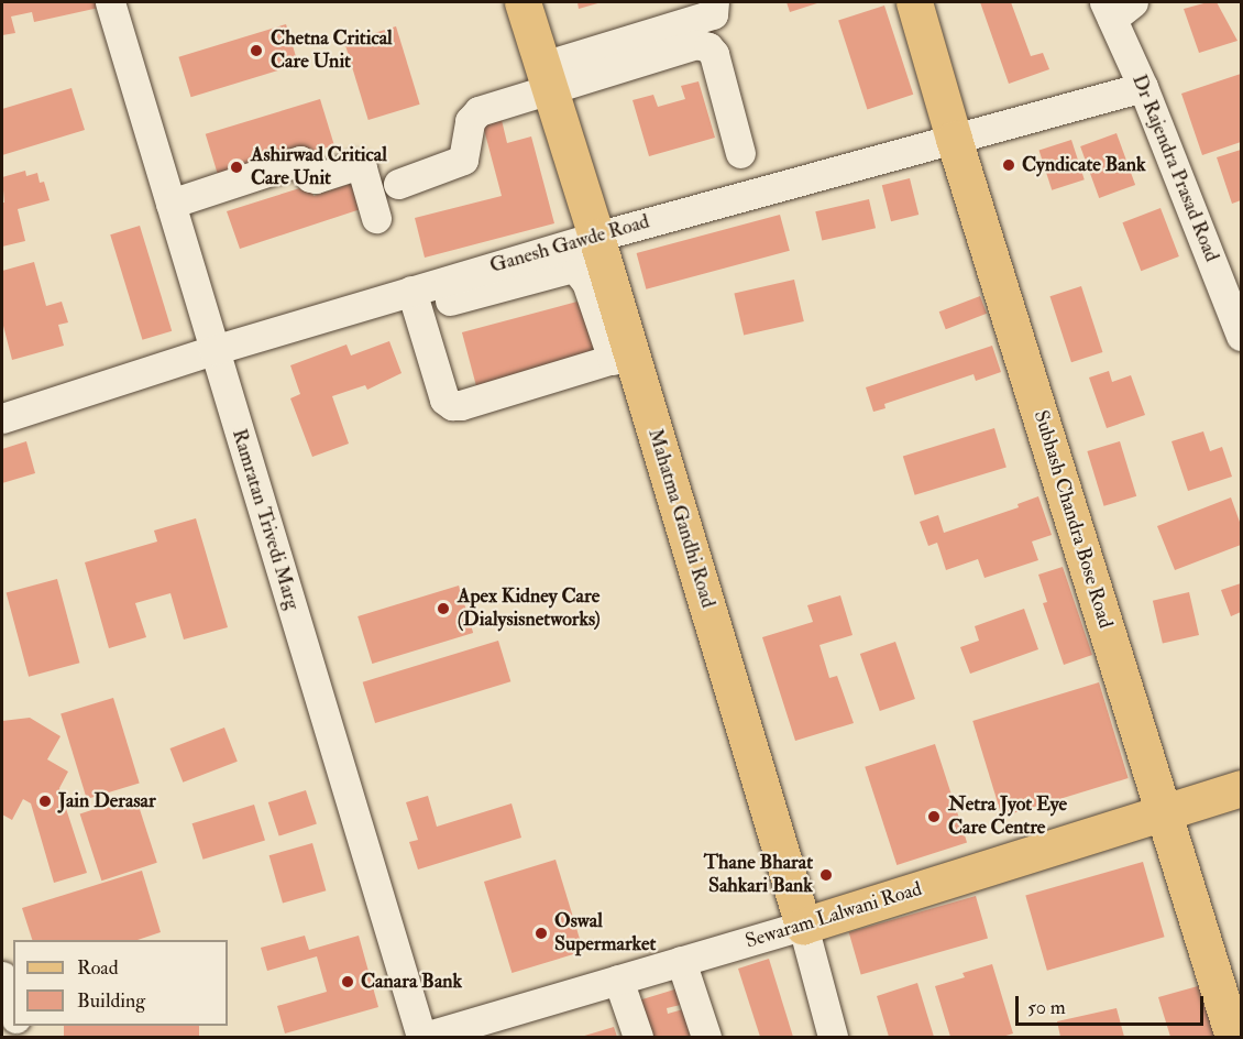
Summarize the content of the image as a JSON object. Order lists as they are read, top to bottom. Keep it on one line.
{"streets":{"main road":["Mahatma Gandhi Road","Subhash Chandra Bose Road","Sewaram Lalwani Road"],"street":["Dr Rajendra Prasad Road","Ganesh Gawde Road","Ramratan Trivedi Marg"]},"crossings":[["Dr Rajendra Prasad Road","Ganesh Gawde Road"],["Ganesh Gawde Road","Mahatma Gandhi Road"],["Ganesh Gawde Road","Ramratan Trivedi Marg"],["Ganesh Gawde Road","Subhash Chandra Bose Road"],["Mahatma Gandhi Road","Sewaram Lalwani Road"],["Ramratan Trivedi Marg","Sewaram Lalwani Road"],["Subhash Chandra Bose Road","Sewaram Lalwani Road"]],"places":["Chetna Critical Care Unit","Cyndicate Bank","Ashirwad Critical Care Unit","Apex Kidney Care (Dialysisnetworks)","Jain Derasar","Netra Jyot Eye Care Centre","Thane Bharat Sahkari Bank","Oswal Supermarket","Canara Bank"],"legend":["Road","Building"],"scale_bar":"50 m"}
